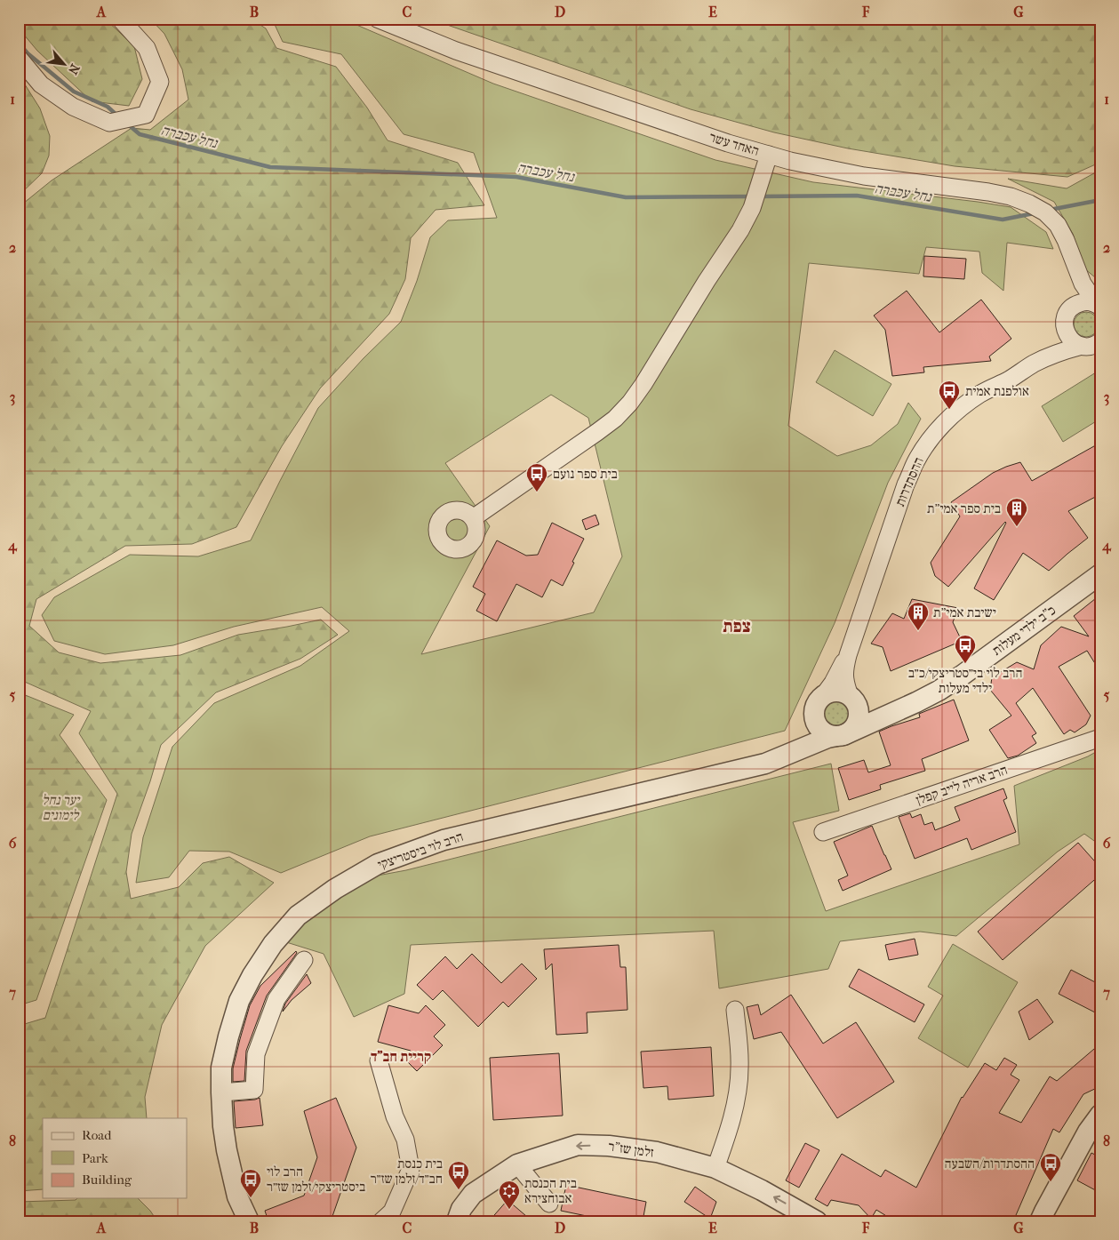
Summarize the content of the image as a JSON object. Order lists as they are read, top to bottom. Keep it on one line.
{"streets":{"street":["האחד עשר","ההסתדרות","כ\"ב ילדי מעלות","הרב אריה לייב קפלן","הרב לוי ביסטריצקי","זלמן שז\"ר"]},"crossings":[["האחד עשר","ההסתדרות"],["ההסתדרות","כ\"ב ילדי מעלות"],["ההסתדרות","הרב לוי ביסטריצקי"],["כ\"ב ילדי מעלות","הרב לוי ביסטריצקי"]],"one_way":["זלמן שז\"ר"],"districts":["צפת","קריית חב\"ד"],"water":["נחל עכברה"],"parks":["יער נחל לימונים"],"places":{"bus stop":["אולפנת אמית","בית ספר נועם","הרב לוי בי״סטריצקי/כ״ב ילדי מעלות","ההסתדרות/השבעה","בית כנסת חב״ד/זלמן שז״ר","הרב לוי ביסטריצקי/זלמן שז״ר"],"building":["בית ספר אמי\"ת","ישיבת אמי\"ת"],"synagogue":["בית הכנסת אבוחצירא"]},"legend":["Road","Park","Building"],"north":"bottom right","grid":{"columns":["A","B","C","D","E","F","G"],"rows":["1","2","3","4","5","6","7","8"]}}
